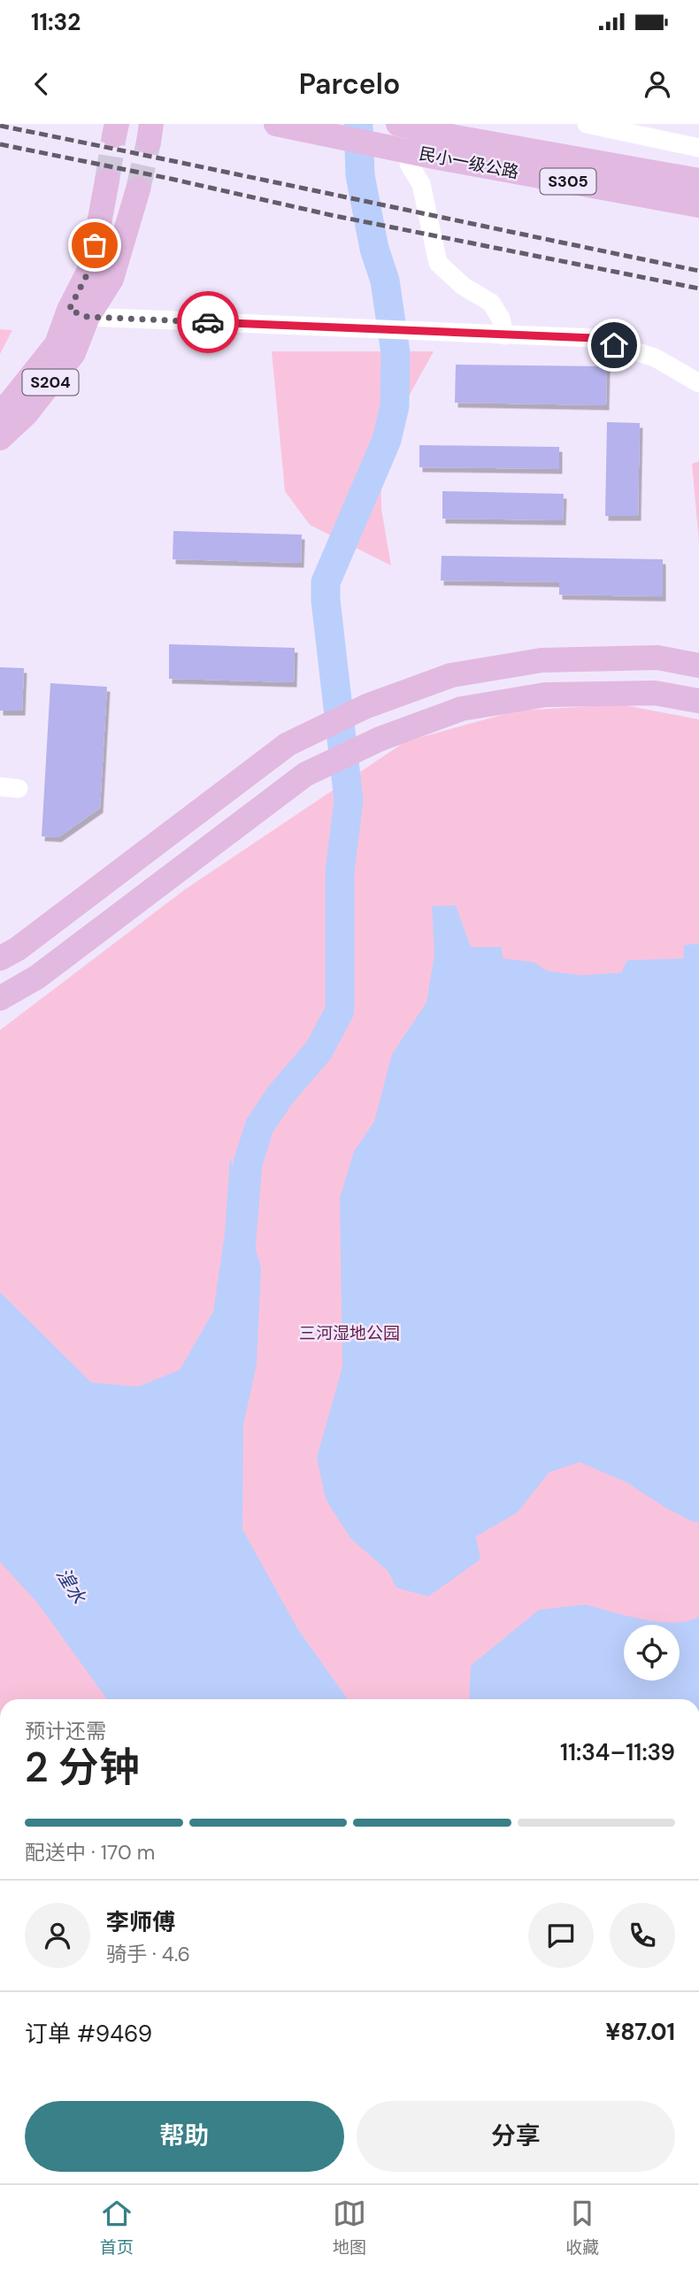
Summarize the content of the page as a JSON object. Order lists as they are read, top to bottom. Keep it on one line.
{"streets":{"main road":["民小一级公路","S305","S204"]},"water":["湟水"],"parks":["三河湿地公园"],"page":{"status":"11:32","header":"Parcelo","heading":["2 分钟","预计还需","11:34–11:39"],"panel":["李师傅","骑手 · 4.6","订单 #9469","¥87.01"],"bar":"配送中 · 170 m","buttons":["帮助","分享"],"tabs":["首页","地图","收藏"]}}
